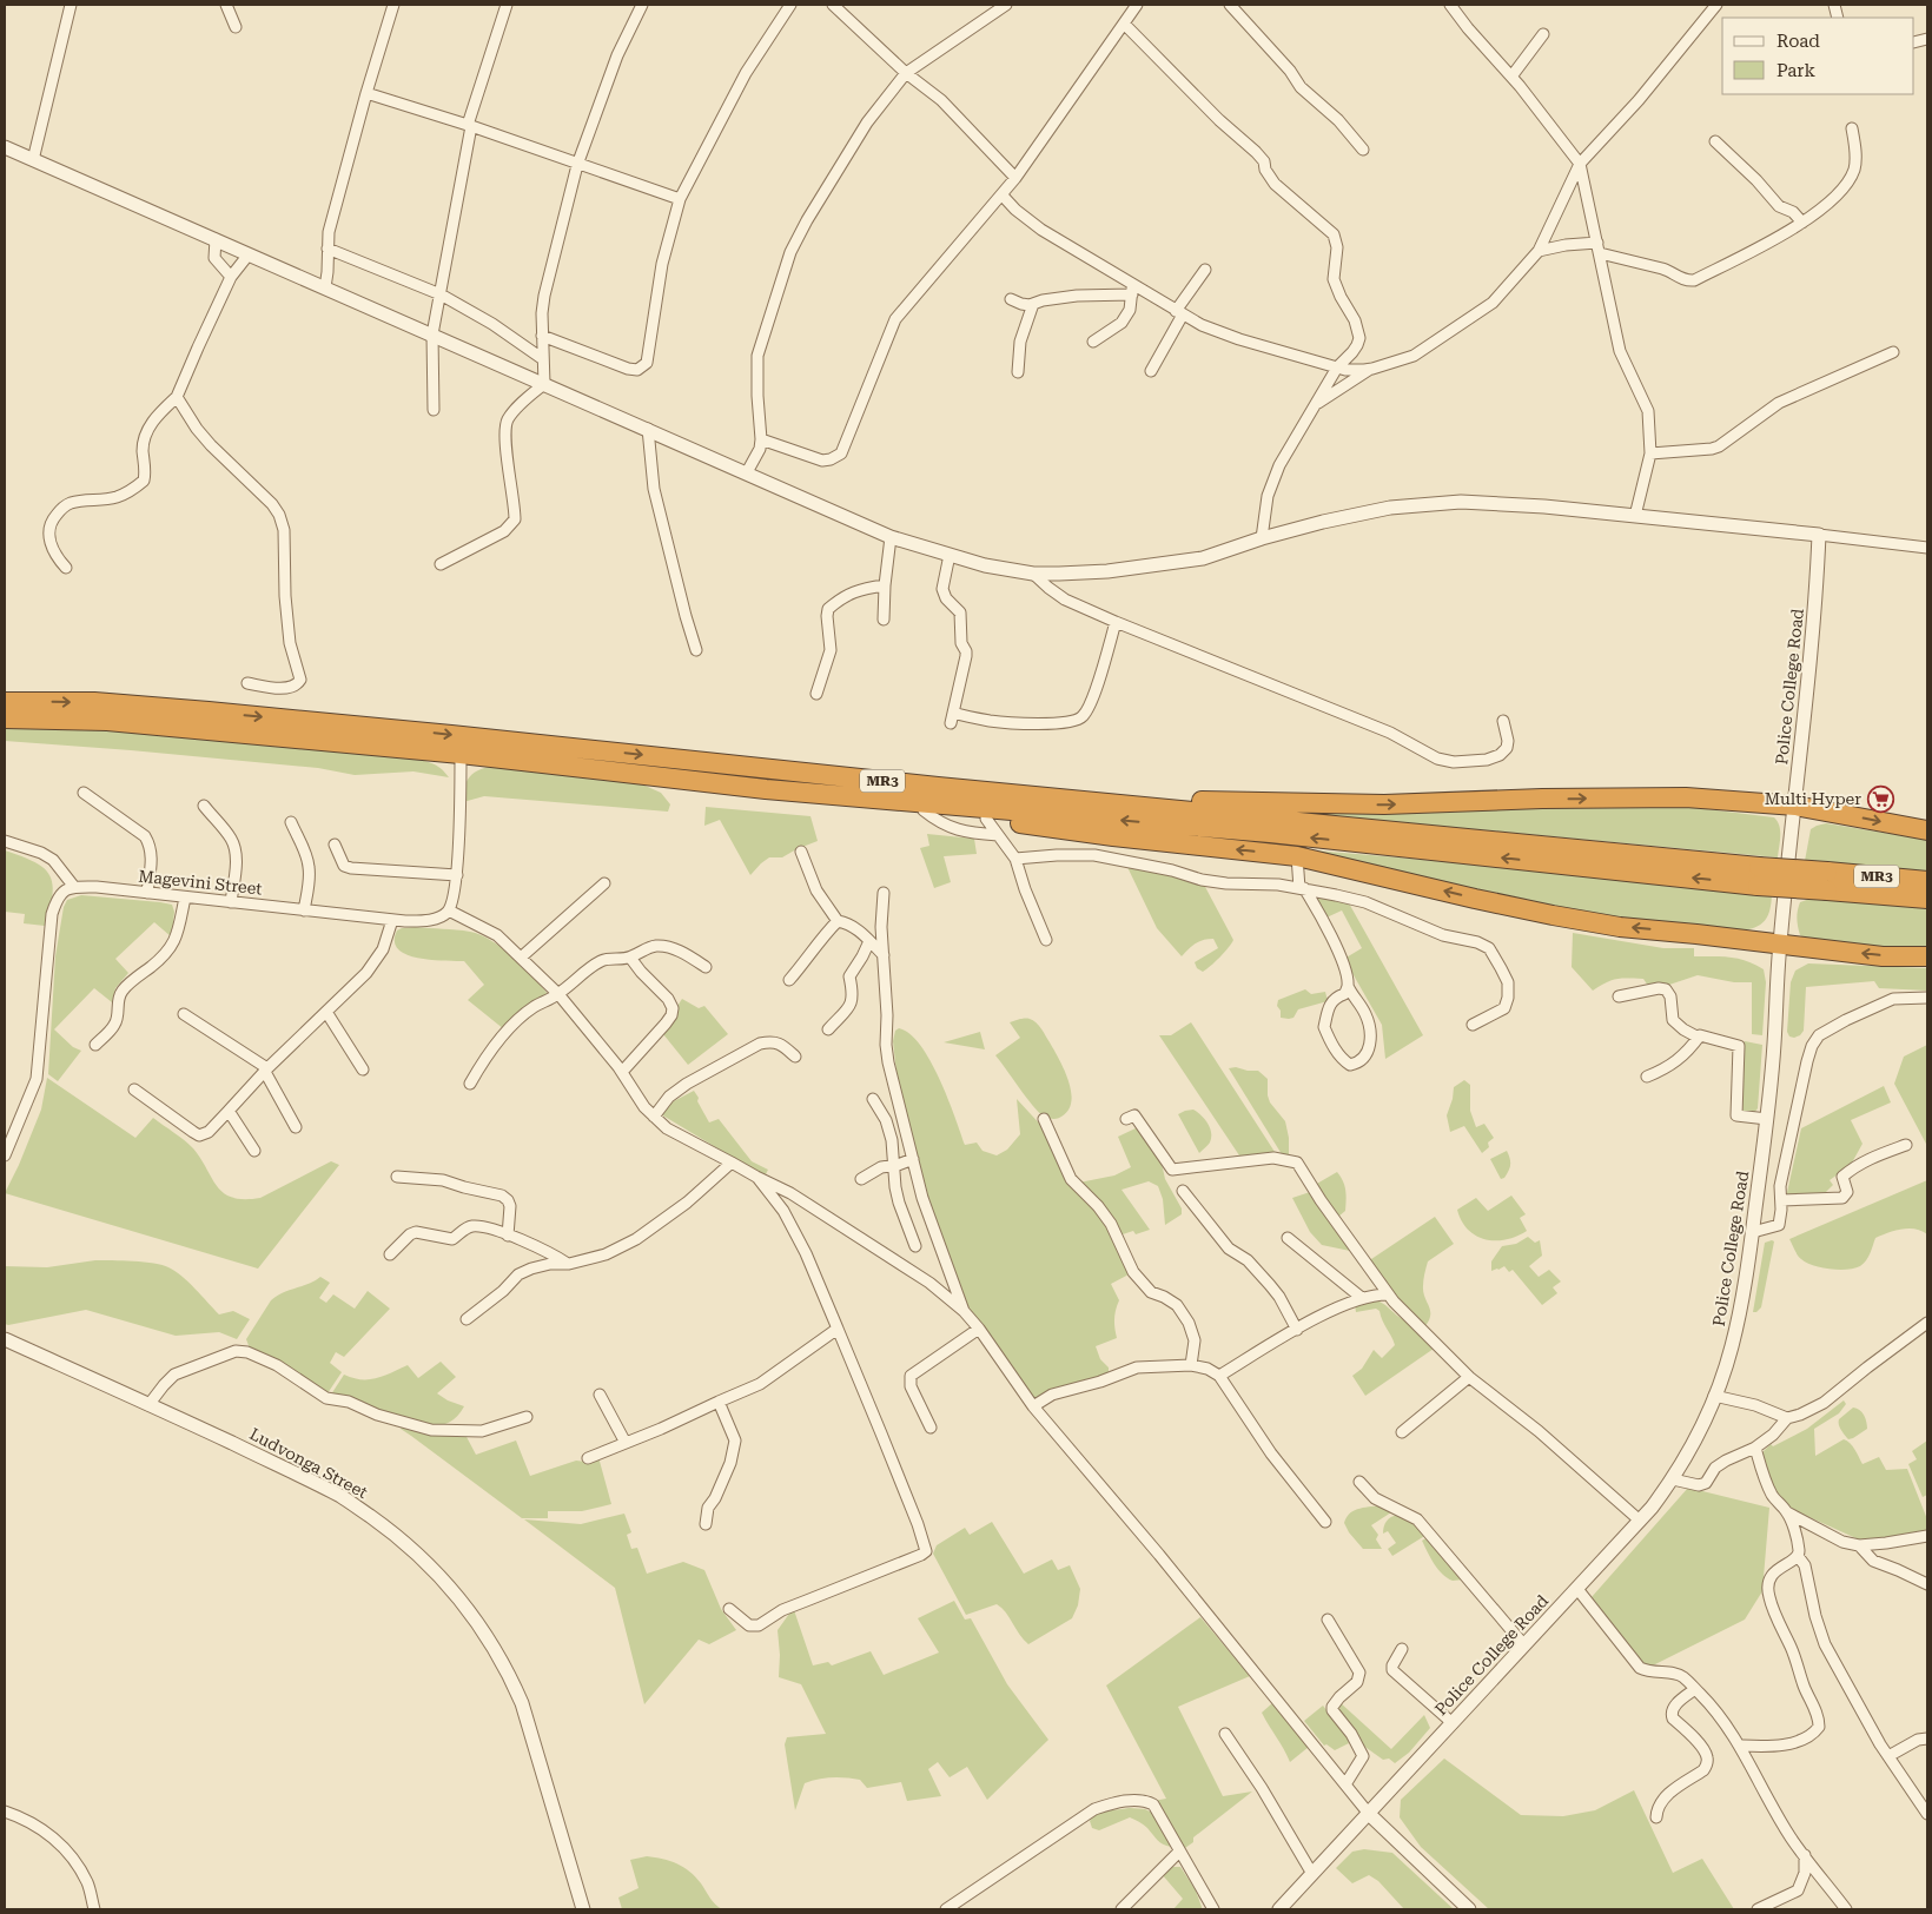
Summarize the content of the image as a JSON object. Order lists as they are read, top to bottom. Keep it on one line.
{"streets":{"highway":["MR3"],"street":["Police College Road","Magevini Street","Ludvonga Street"]},"places":{"supermarket":["Multi Hyper"]},"legend":["Road","Park"]}
